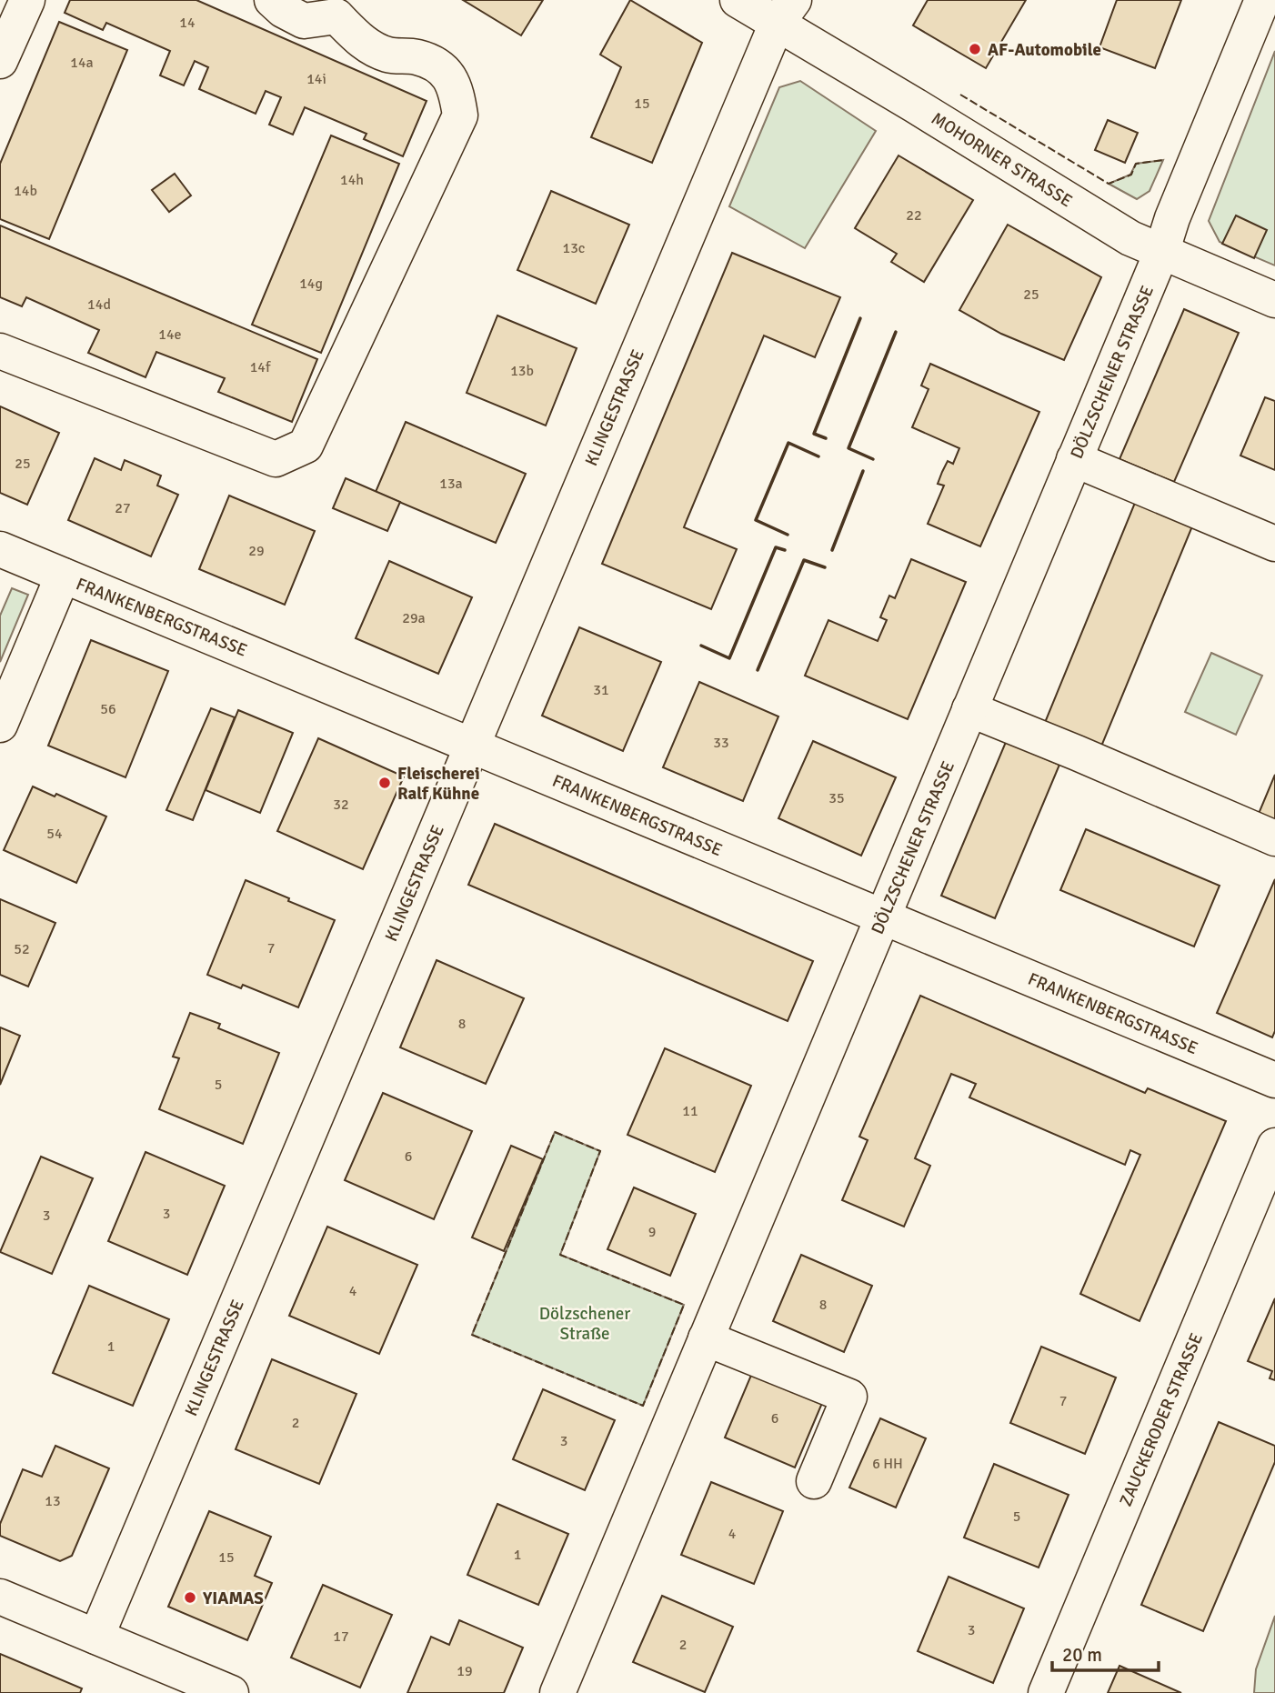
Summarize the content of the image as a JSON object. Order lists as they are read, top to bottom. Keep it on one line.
{"streets":{"street":["MOHORNER STRASSE","DÖLZSCHENER STRASSE","KLINGESTRASSE","FRANKENBERGSTRASSE","ZAUCKERODER STRASSE"]},"crossings":[["MOHORNER STRASSE","DÖLZSCHENER STRASSE"],["MOHORNER STRASSE","KLINGESTRASSE"],["DÖLZSCHENER STRASSE","FRANKENBERGSTRASSE"],["KLINGESTRASSE","FRANKENBERGSTRASSE"]],"parks":["Dölzschener Straße"],"places":["AF-Automobile","Fleischerei Ralf Kühne","YIAMAS"],"house_numbers":["14","14a","14i","15","14h","14b","22","13c","14g","25","14d","14e","14f","13b","25","13a","27","29","29a","31","56","33","35","32","54","7","52","8","5","11","6","3","3","9","4","8","1","7","6","2","3","6 HH","13","5","4","1","15","3","17","2","19"],"scale_bar":"20 m"}
